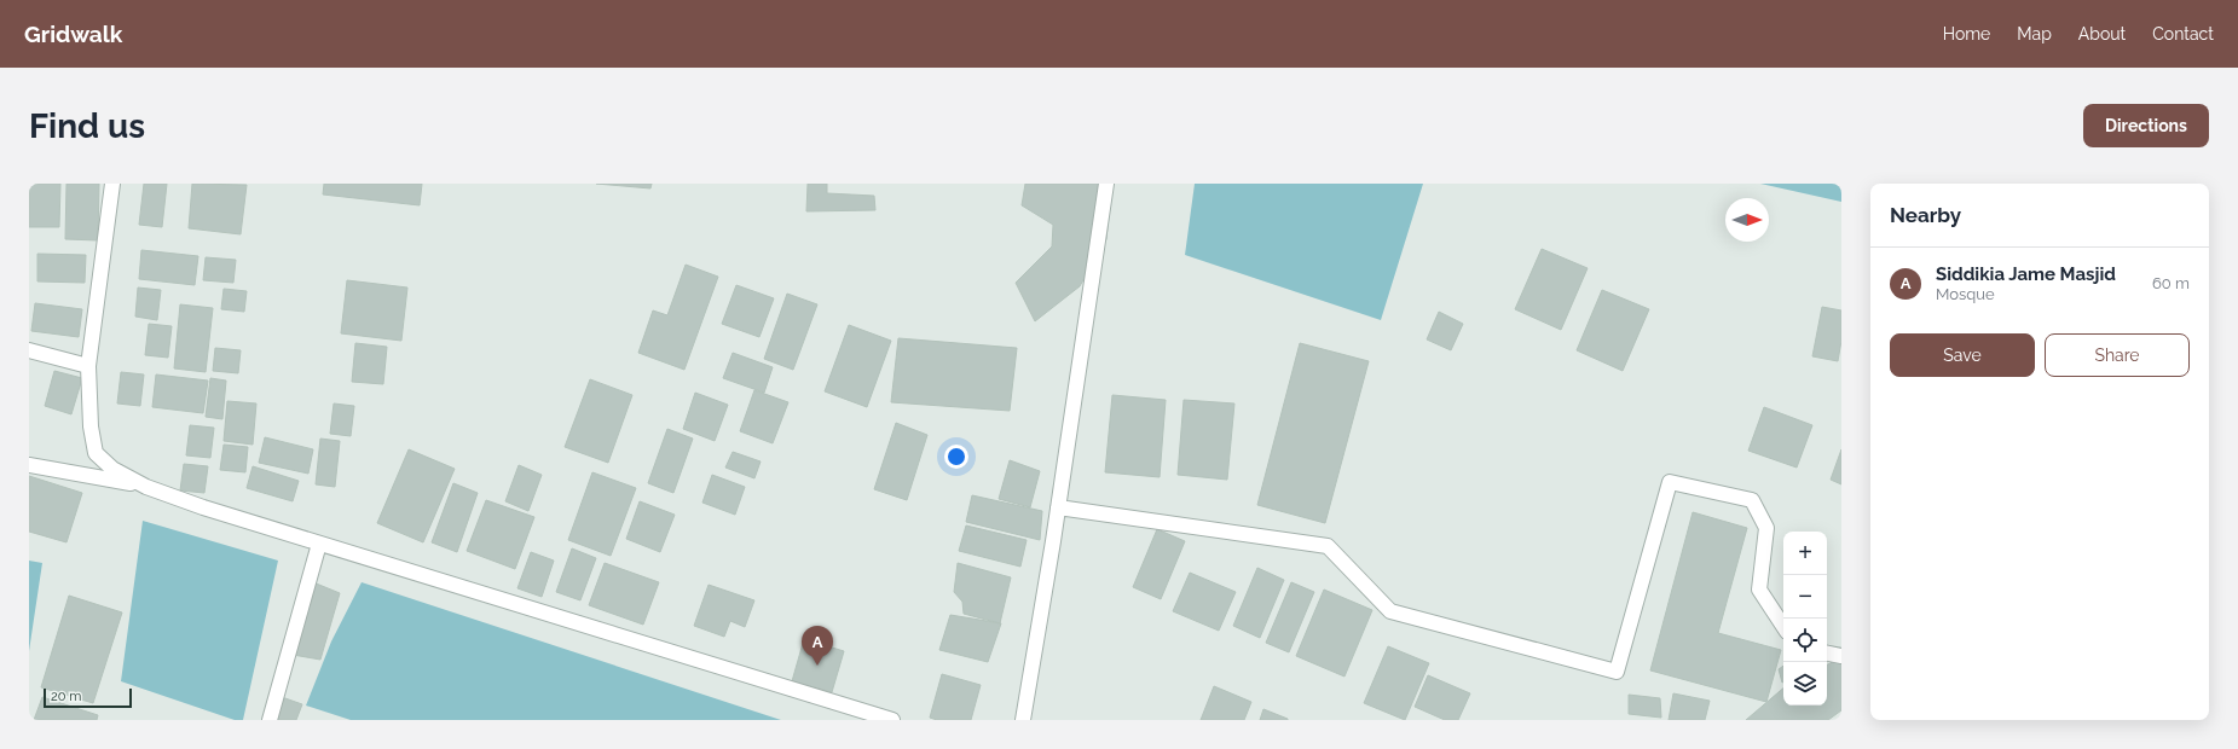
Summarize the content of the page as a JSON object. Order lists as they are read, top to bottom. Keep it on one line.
{"scale_bar":"20 m","north":"right","page":{"header":"Gridwalk","nav":["Home","Map","About","Contact"],"buttons":["Directions",["Save","Share"]],"title":"Find us","heading":"Nearby","list":[{"mark":"A","name":"Siddikia Jame Masjid","note":"Mosque","value":"60 m"}],"map_buttons":["+","−"],"pins":"A","scale":"20 m"}}
